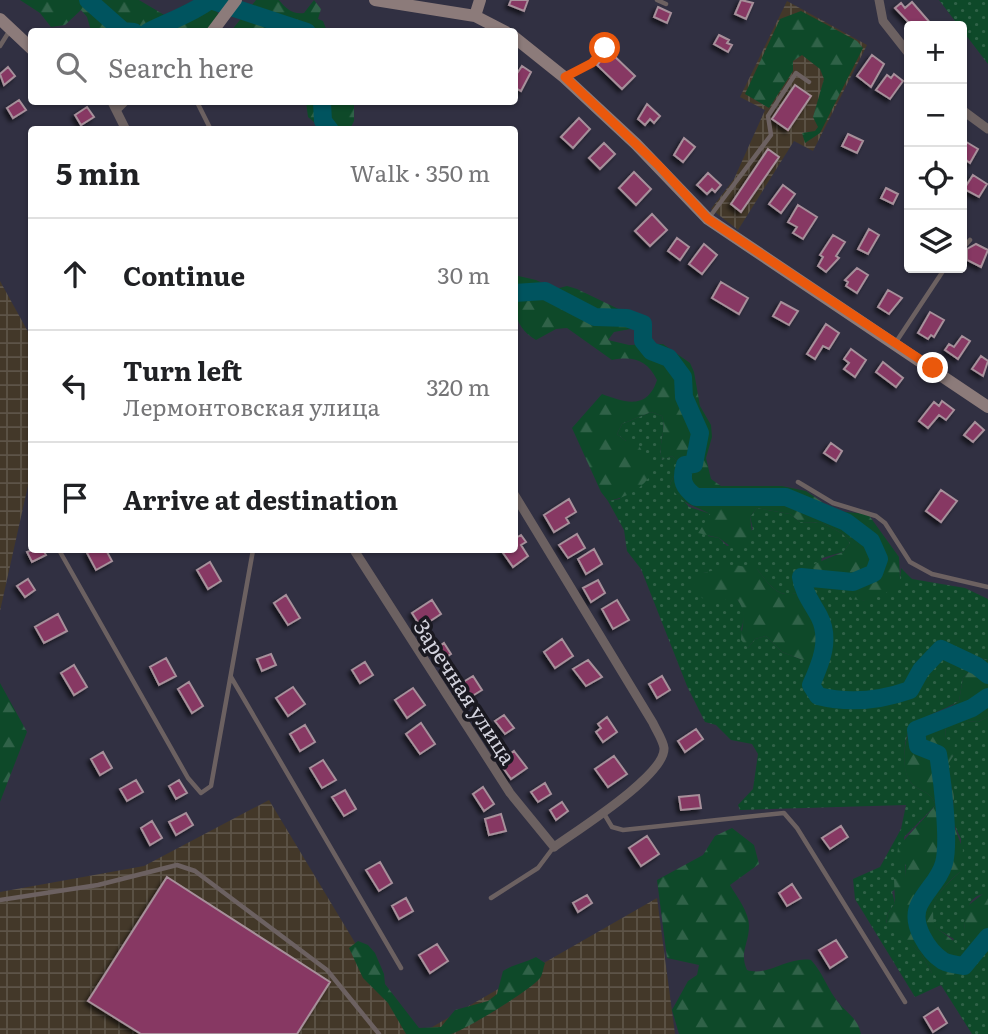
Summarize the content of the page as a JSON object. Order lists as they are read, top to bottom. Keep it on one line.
{"streets":{"street":["Заречная улица"]},"page":{"map_buttons":["+","−"],"search":"Search here","heading":["5 min","Walk · 350 m"],"list":[["Continue","30 m"],["Turn left","Лермонтовская улица","320 m"],"Arrive at destination"]}}
